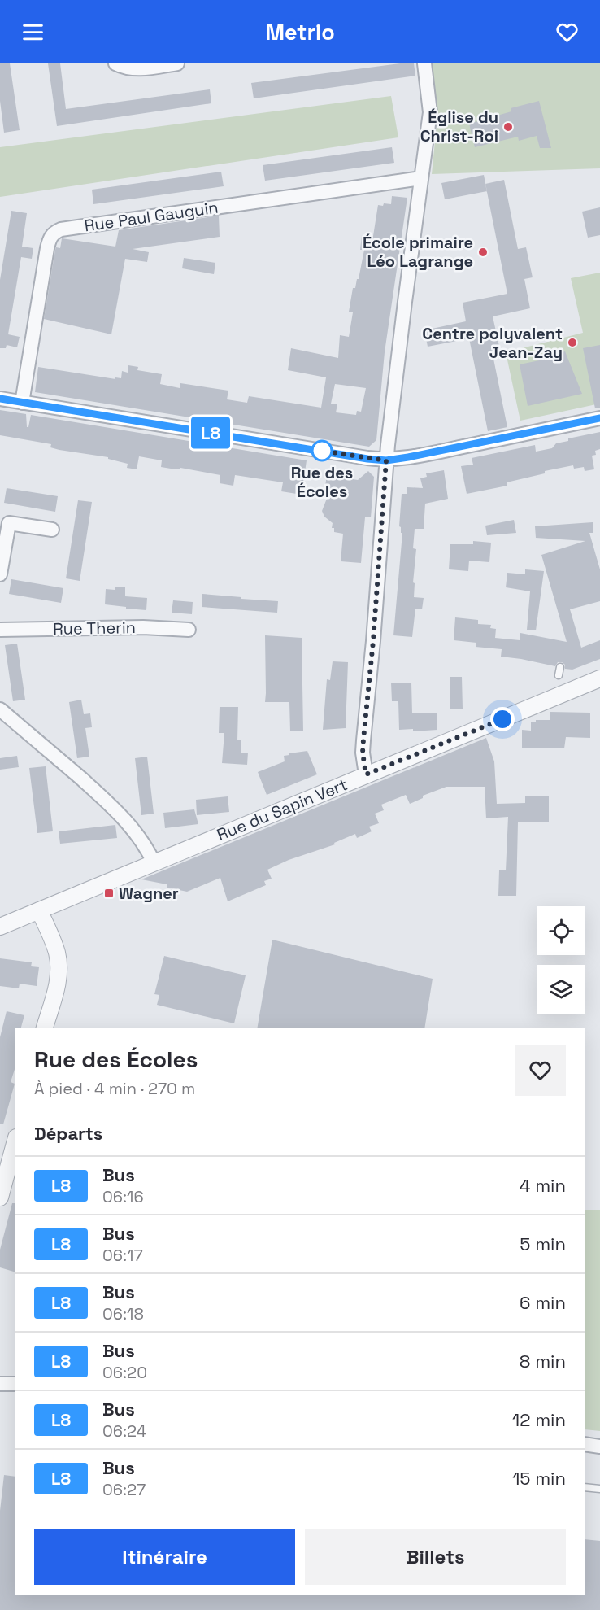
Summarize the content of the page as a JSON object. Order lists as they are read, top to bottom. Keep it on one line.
{"streets":{"street":["Rue Paul Gauguin","Rue Therin","Rue du Sapin Vert"]},"places":{"other":["Église du Christ-Roi","École primaire Léo Lagrange","Centre polyvalent Jean-Zay","Rue des Écoles"],"transit":["Wagner"]},"lines":["bus line L8"],"page":{"header":"Metrio","on_map":"L8","heading":[["Rue des Écoles","À pied · 4 min · 270 m"],"Départs"],"list":[{"mark":"L8","name":"Bus","note":"06:16","value":"4 min"},{"mark":"L8","name":"Bus","note":"06:17","value":"5 min"},{"mark":"L8","name":"Bus","note":"06:18","value":"6 min"},{"mark":"L8","name":"Bus","note":"06:20","value":"8 min"},{"mark":"L8","name":"Bus","note":"06:24","value":"12 min"},{"mark":"L8","name":"Bus","note":"06:27","value":"15 min"}],"buttons":["Itinéraire","Billets"]}}
